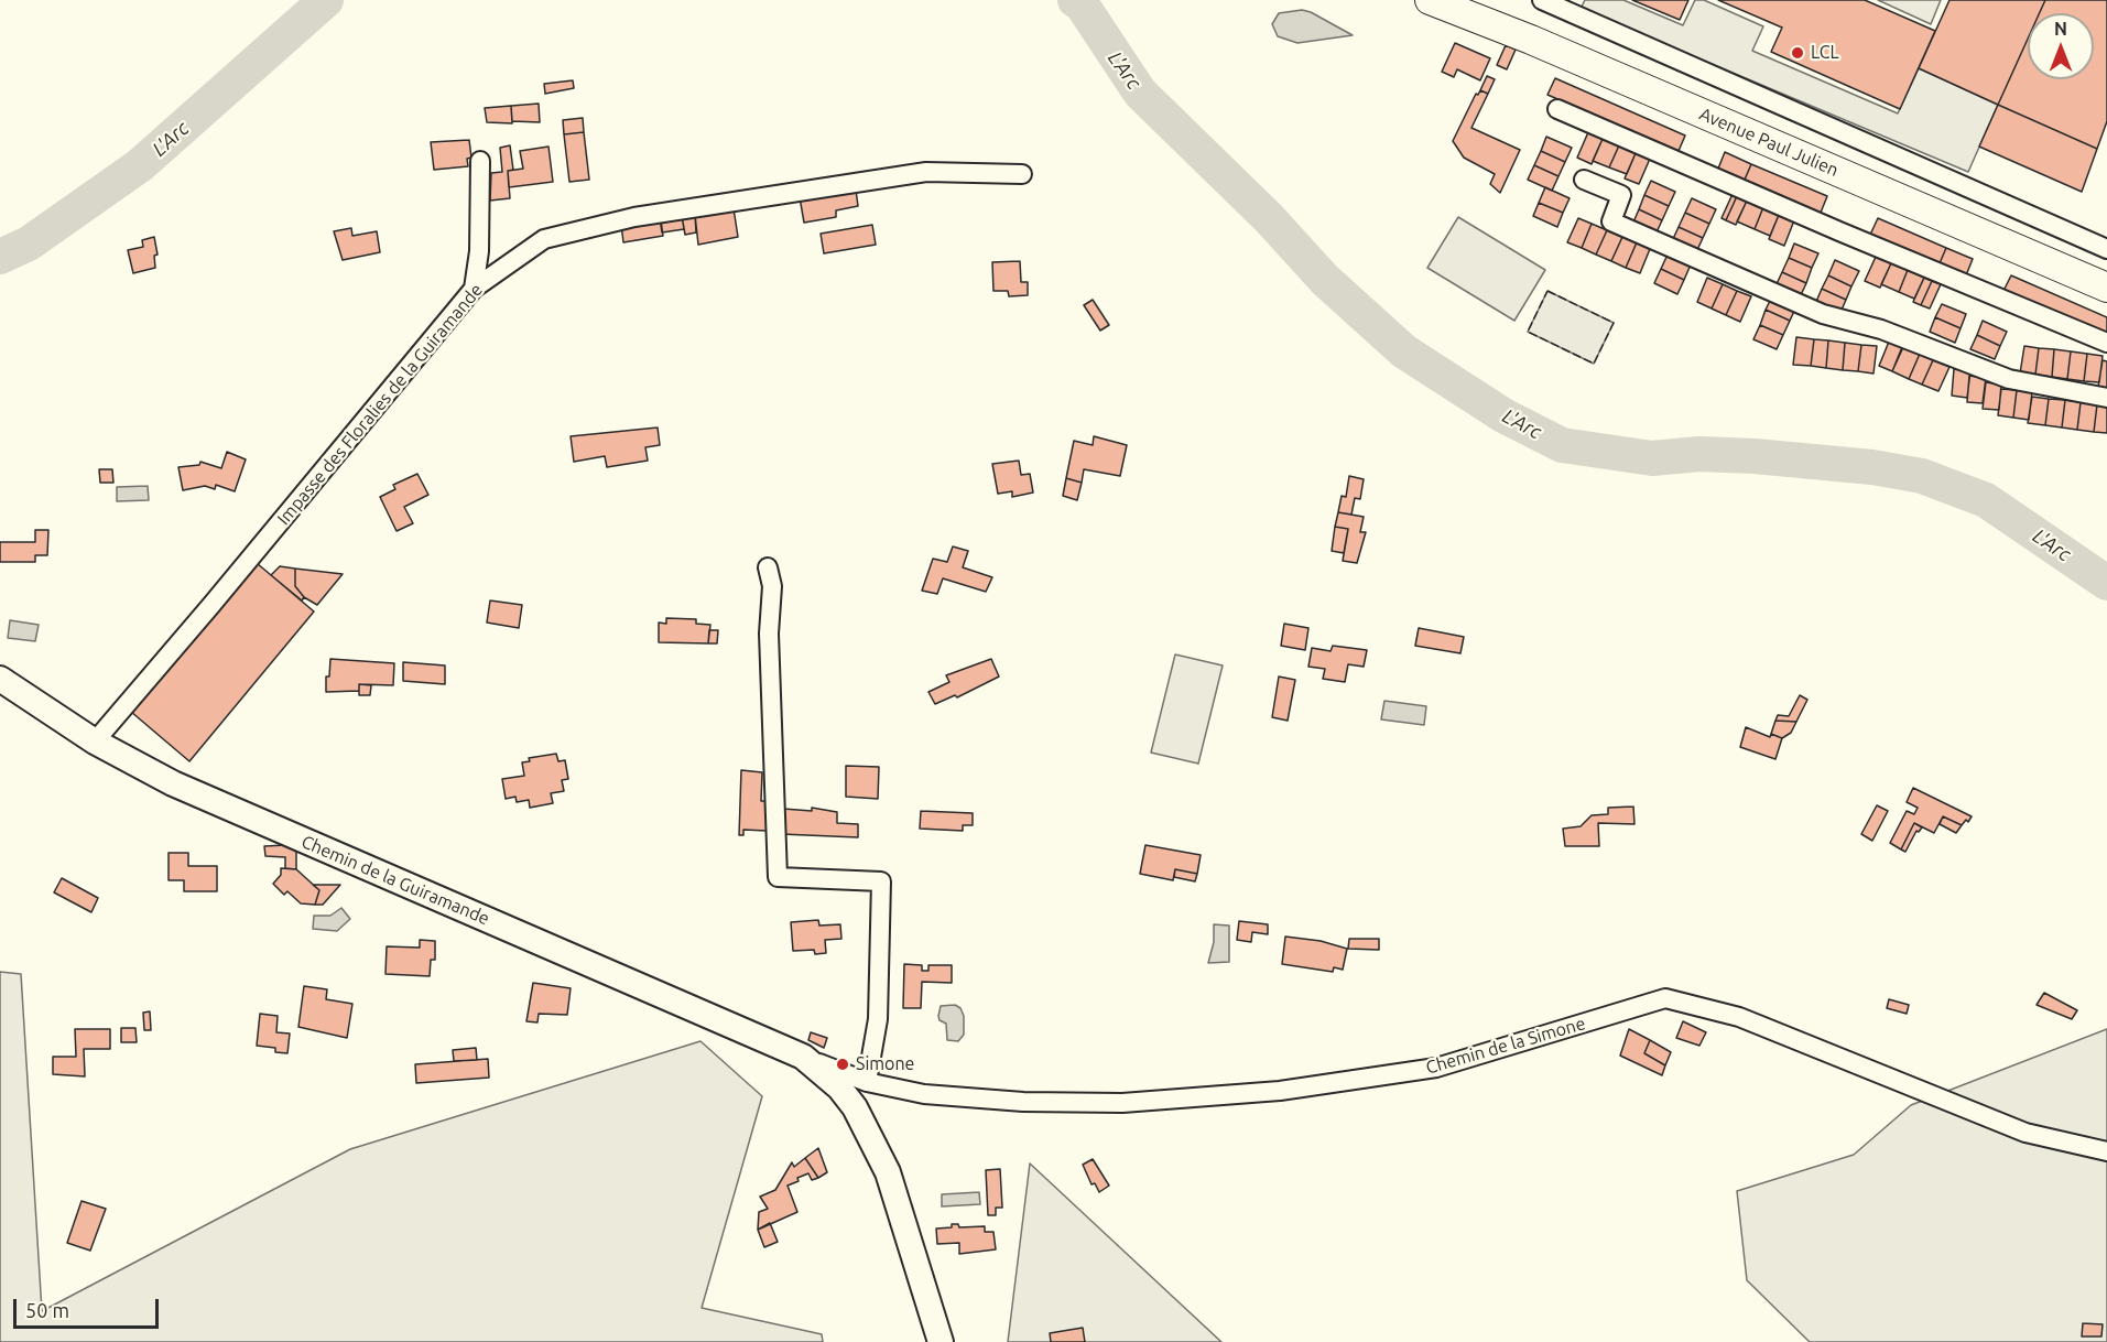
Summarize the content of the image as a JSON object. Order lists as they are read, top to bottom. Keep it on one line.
{"streets":{"main road":["Avenue Paul Julien"],"street":["Impasse des Floralies de la Guiramande","Chemin de la Guiramande","Chemin de la Simone"]},"crossings":[["Impasse des Floralies de la Guiramande","Chemin de la Guiramande"],["Chemin de la Guiramande","Chemin de la Simone"]],"water":["L'Arc"],"places":["LCL","Simone"],"scale_bar":"50 m","north":"top"}
